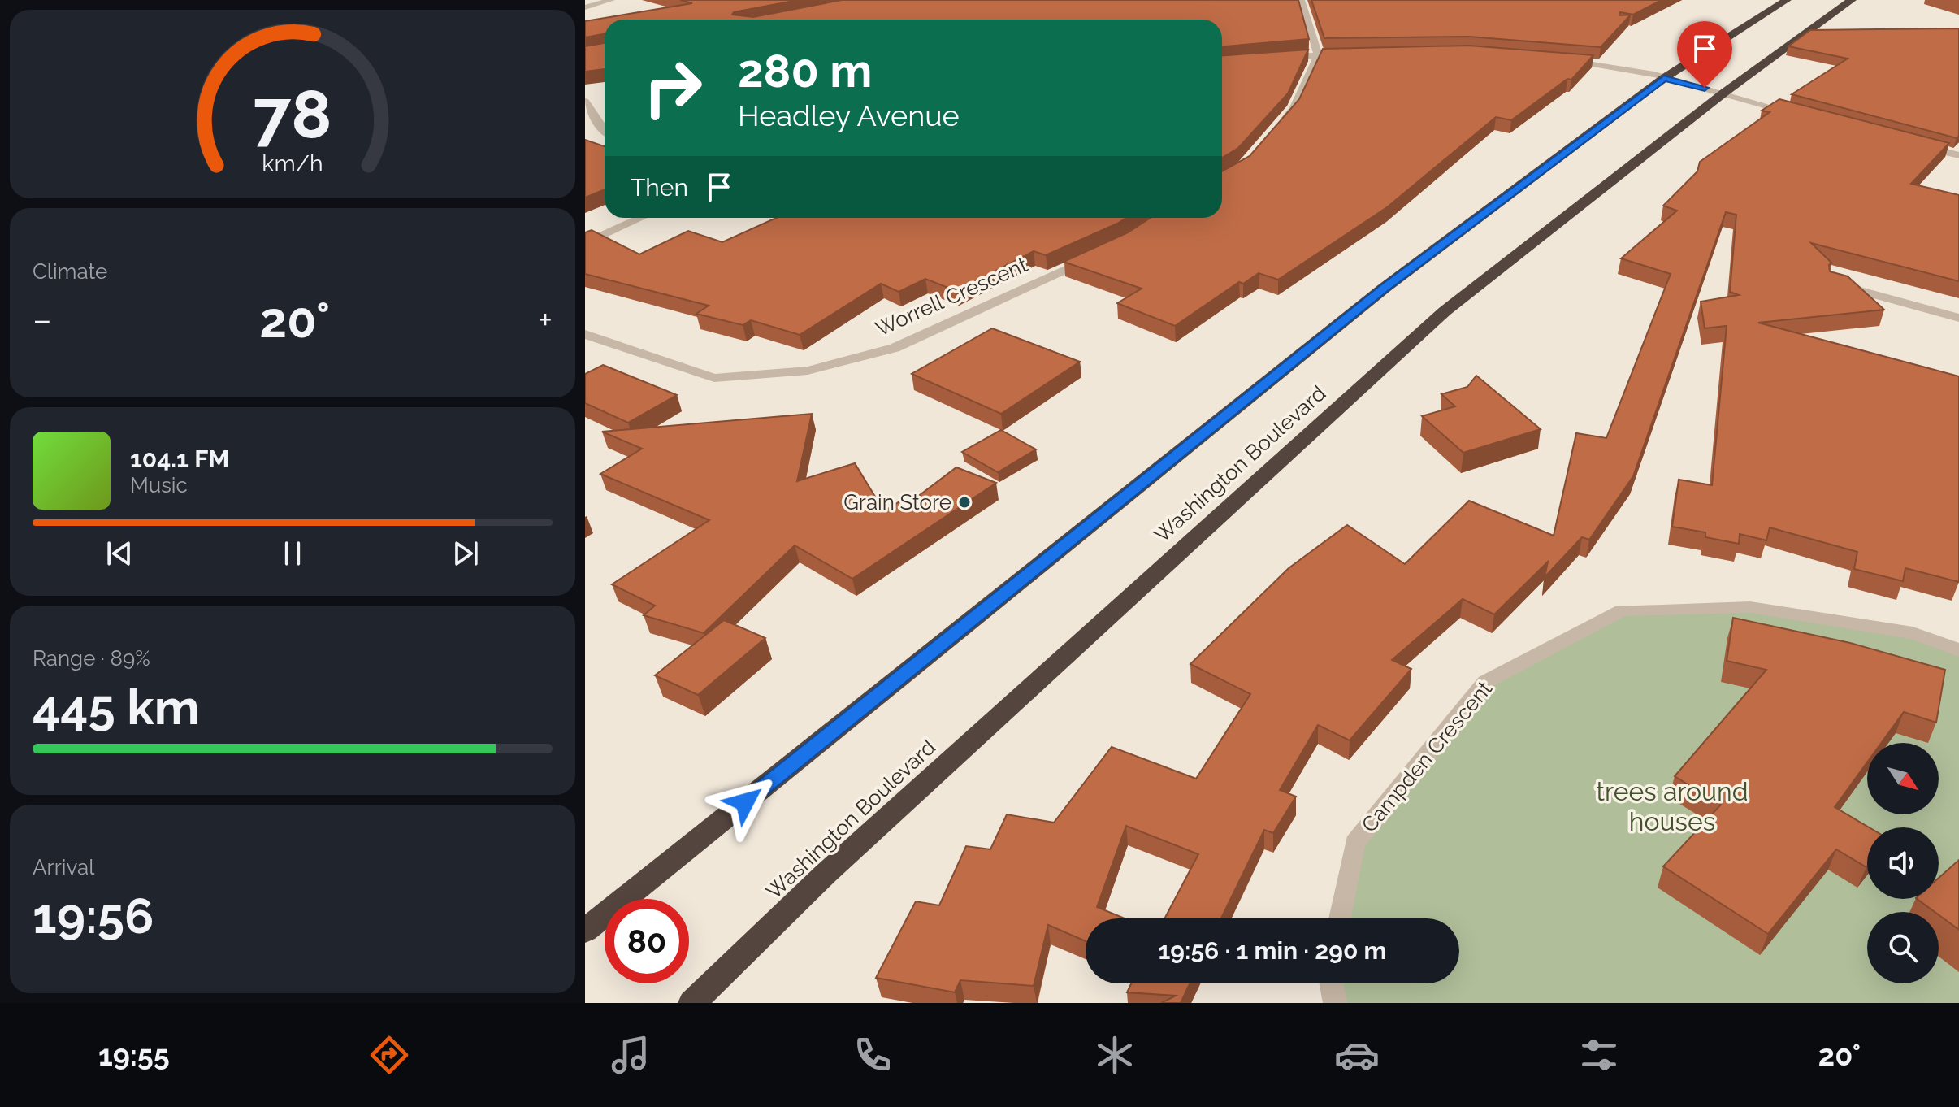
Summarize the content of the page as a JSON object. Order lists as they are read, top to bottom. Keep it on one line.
{"streets":{"highway":["Washington Boulevard"],"street":["Worrell Crescent","Campden Crescent"]},"parks":["trees around houses"],"places":["Grain Store"],"north":"bottom right","page":{"turn":["280 m","Headley Avenue"],"then":"Then","tile":["Climate",["Range · 89%","445 km"],["Arrival","19:56"]],"heat":["−","20°","+"],"song":["104.1 FM","Music"],"limit":"80","trip":"19:56 · 1 min · 290 m","tabs":["19:55","20°"],"gauge":["78","km/h"]}}
